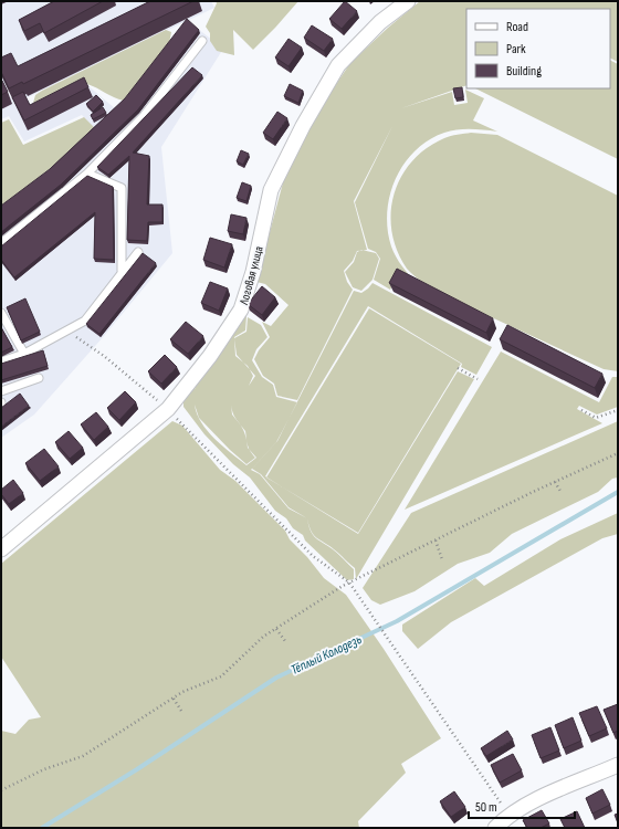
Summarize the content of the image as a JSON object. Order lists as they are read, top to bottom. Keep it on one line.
{"streets":{"street":["Логовая улица"]},"water":["Тёплый Колодезь"],"legend":["Road","Park","Building"],"scale_bar":"50 m"}
